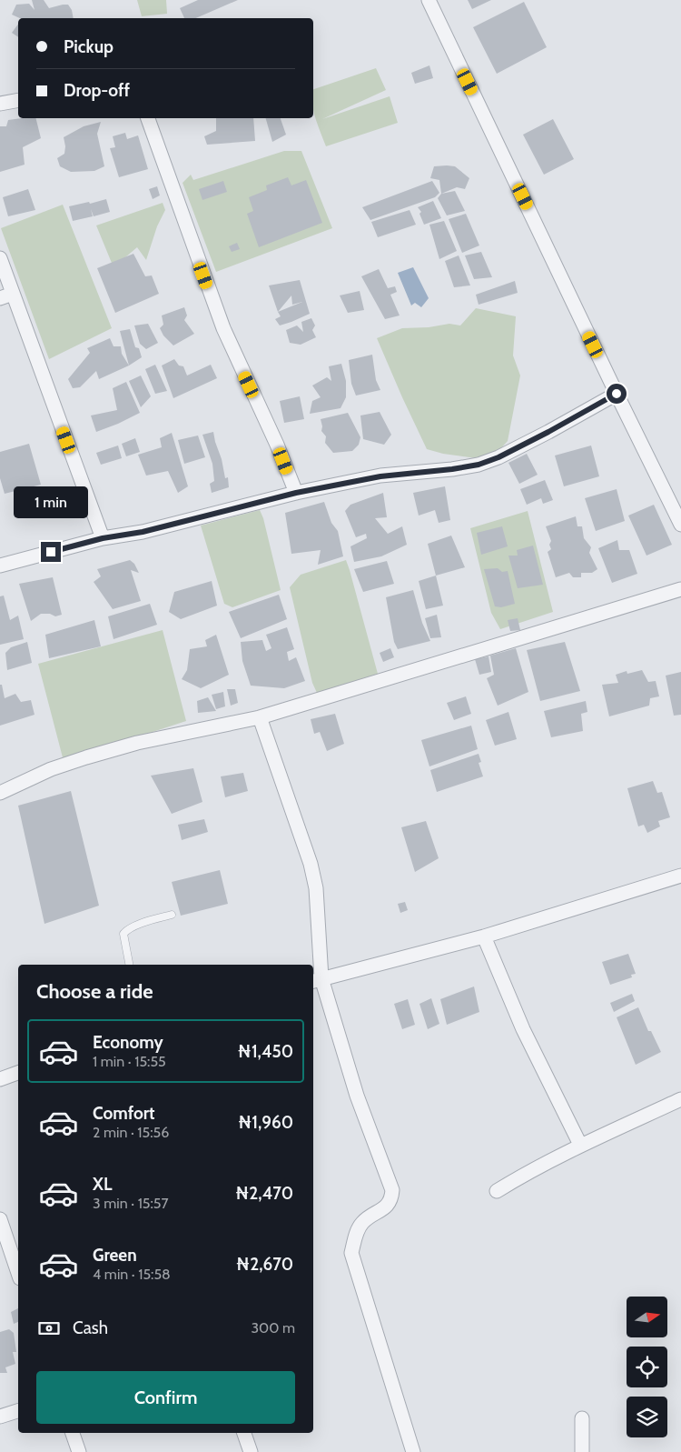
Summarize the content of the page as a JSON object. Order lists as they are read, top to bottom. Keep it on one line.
{"north":"right","page":{"banner":["Pickup","Drop-off"],"bubble":"1 min","heading":"Choose a ride","list":[{"name":"Economy","note":"1 min · 15:55","value":"₦1,450"},{"name":"Comfort","note":"2 min · 15:56","value":"₦1,960"},{"name":"XL","note":"3 min · 15:57","value":"₦2,470"},{"name":"Green","note":"4 min · 15:58","value":"₦2,670"}],"pay":["Cash","300 m"],"buttons":"Confirm"}}
